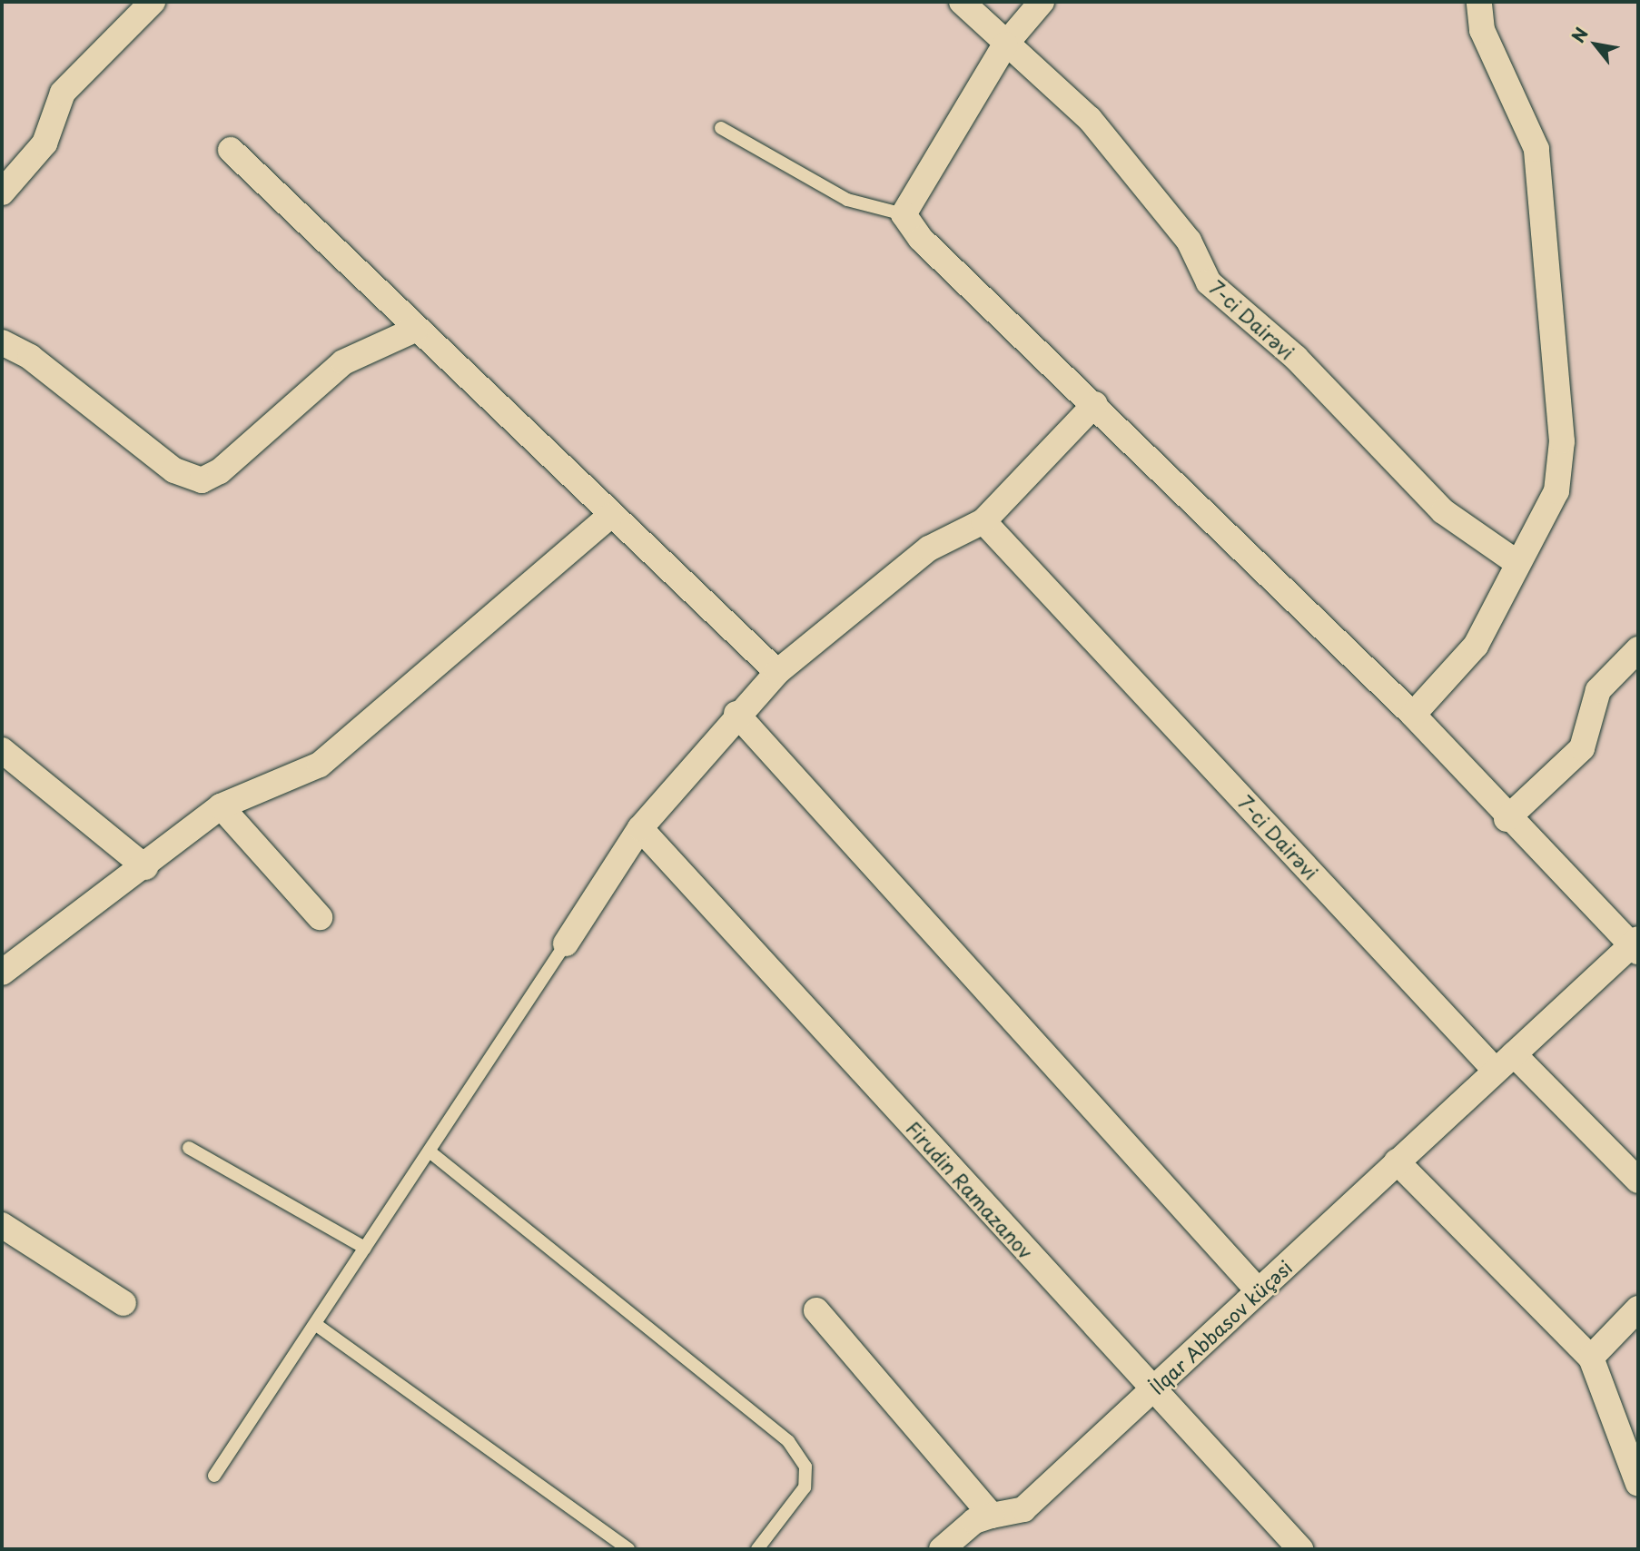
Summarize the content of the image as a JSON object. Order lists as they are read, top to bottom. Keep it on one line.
{"streets":{"street":["7-ci Dairəvi","Firudin Ramazanov","İlqar Abbasov küçəsi"]},"crossings":[["7-ci Dairəvi","İlqar Abbasov küçəsi"],["Firudin Ramazanov","İlqar Abbasov küçəsi"]],"north":"top left"}
